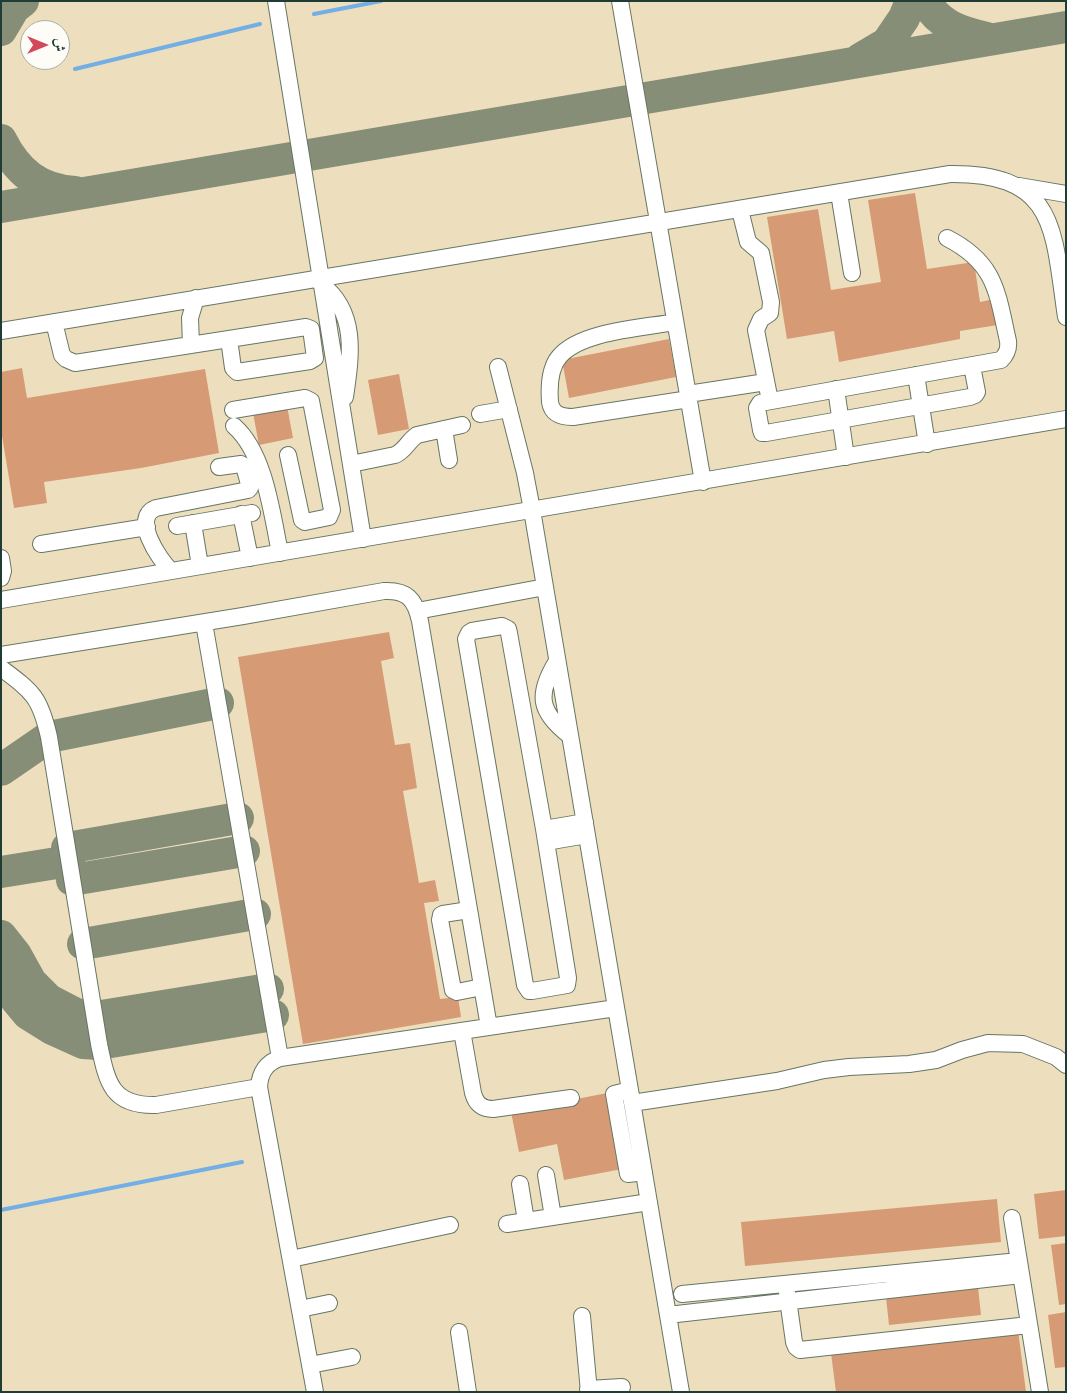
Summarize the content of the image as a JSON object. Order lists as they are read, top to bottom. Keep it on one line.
{"north":"right"}
